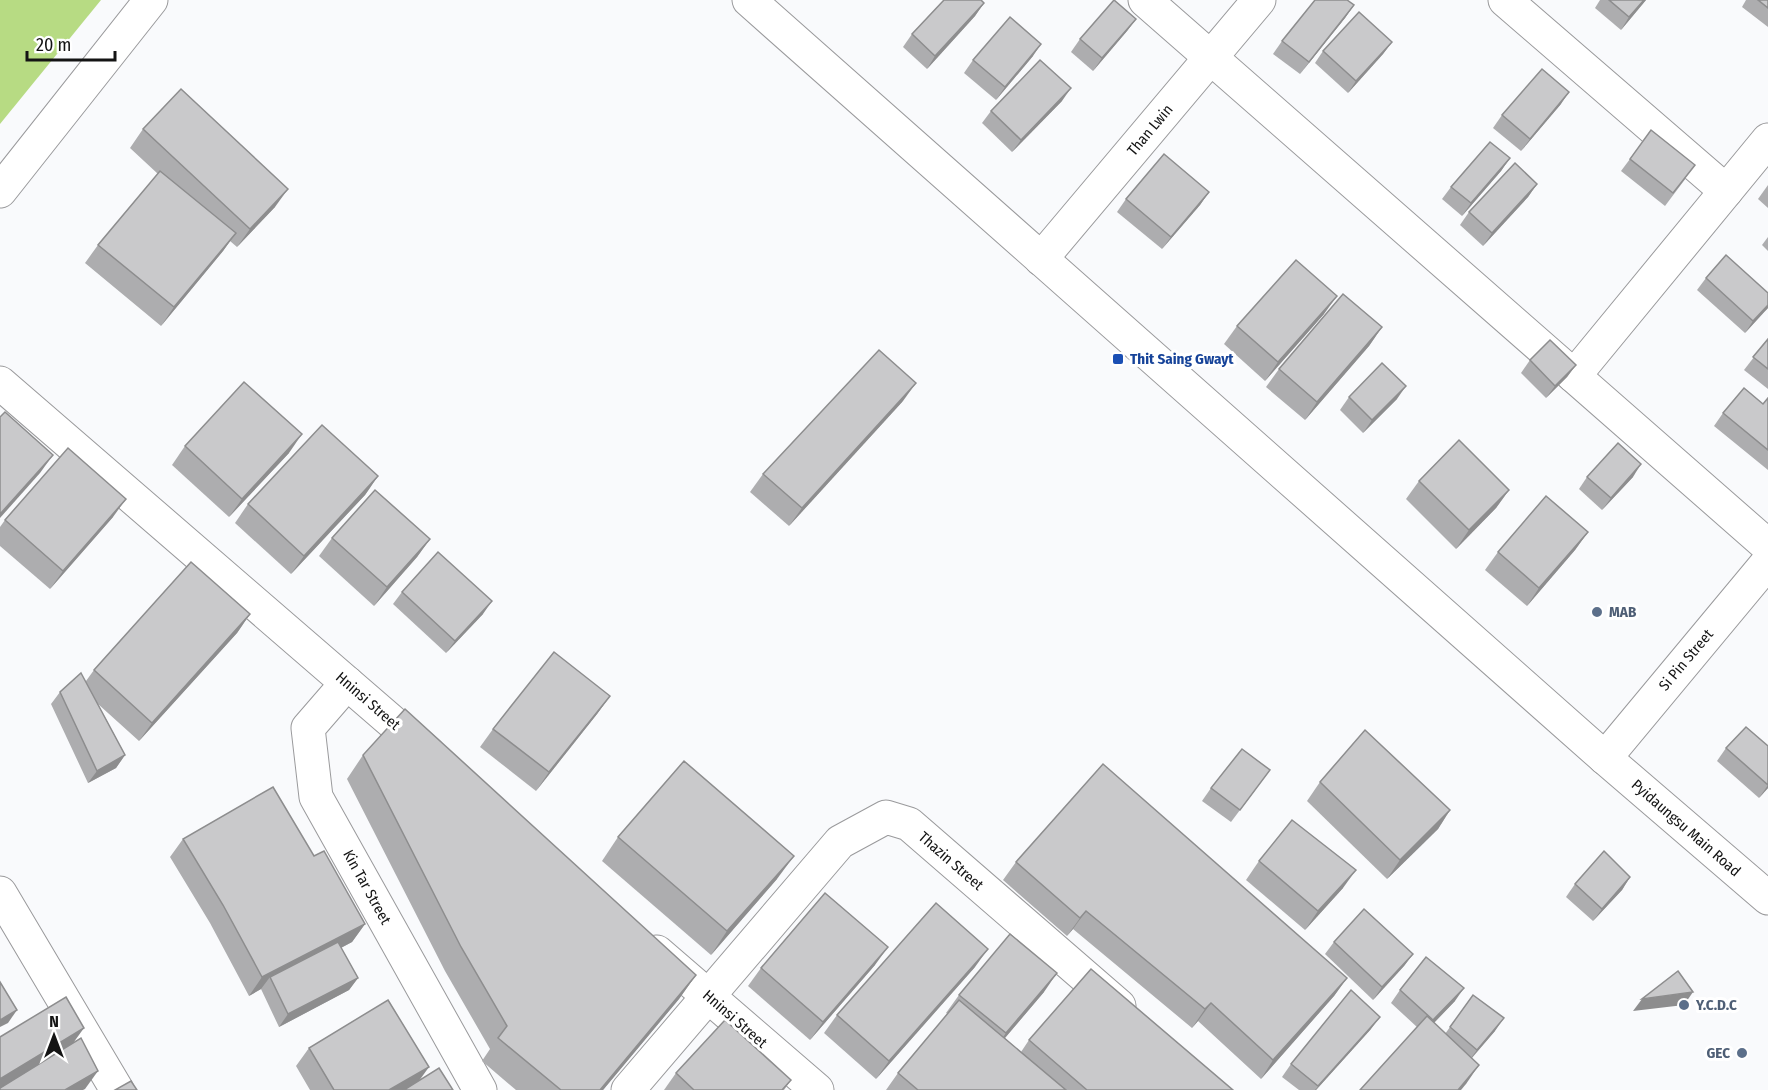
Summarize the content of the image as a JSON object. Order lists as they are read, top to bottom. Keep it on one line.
{"streets":{"street":["Than Lwin","Si Pin Street","Hninsi Street","Pyidaungsu Main Road","Thazin Street","Kin Tar Street"]},"crossings":[["Than Lwin","Pyidaungsu Main Road"],["Si Pin Street","Pyidaungsu Main Road"],["Hninsi Street","Thazin Street"],["Hninsi Street","Kin Tar Street"]],"places":{"transit":["Thit Saing Gwayt"],"other":["MAB","Y.C.D.C","GEC"]},"scale_bar":"20 m","north":"top"}
